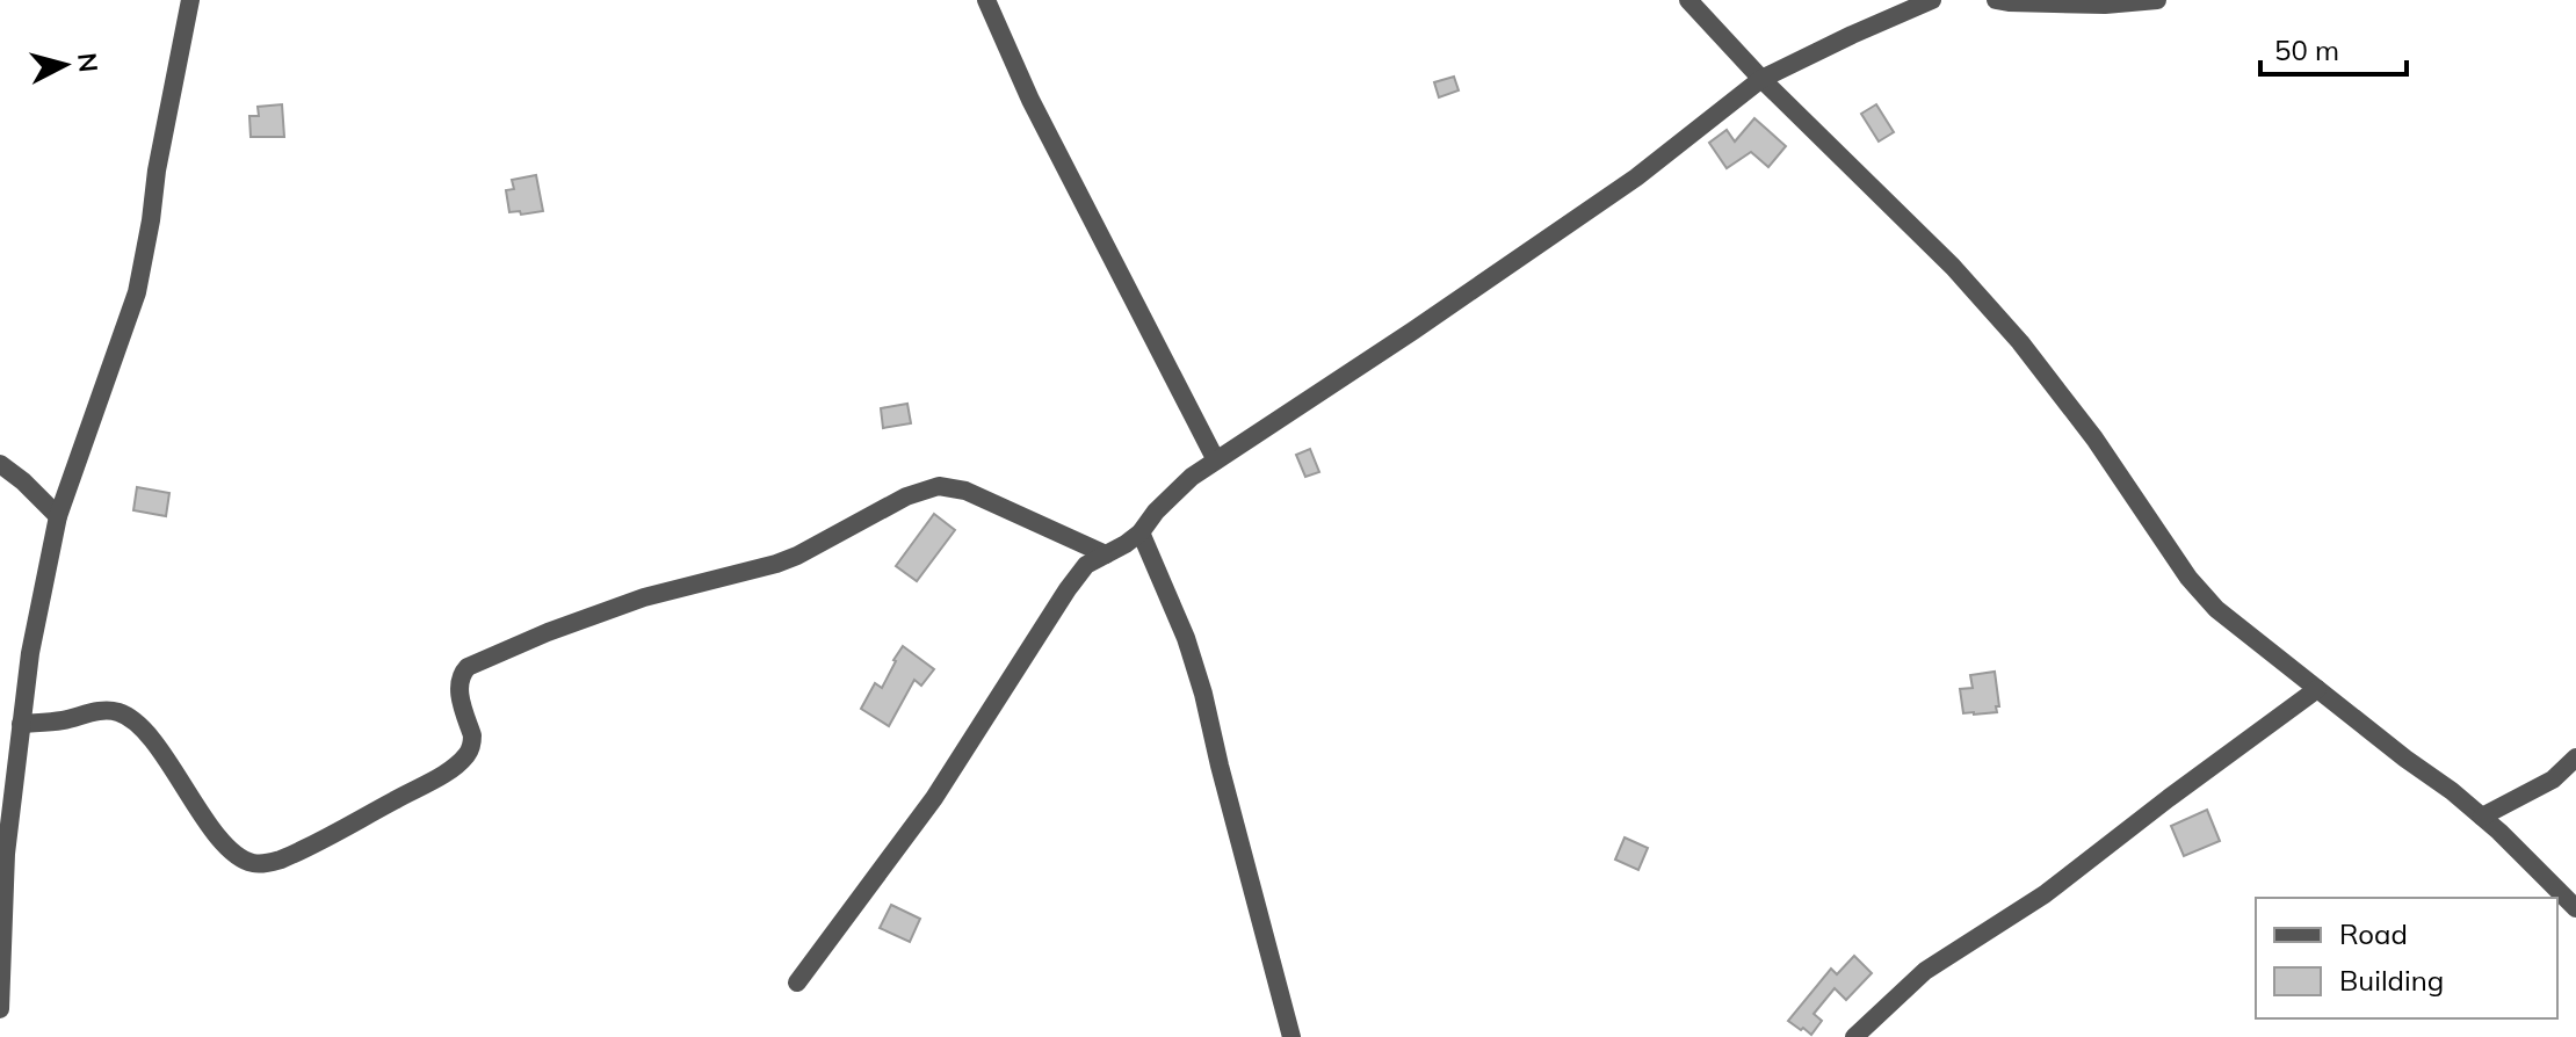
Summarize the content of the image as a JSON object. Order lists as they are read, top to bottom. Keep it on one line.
{"legend":["Road","Building"],"scale_bar":"50 m","north":"right"}
